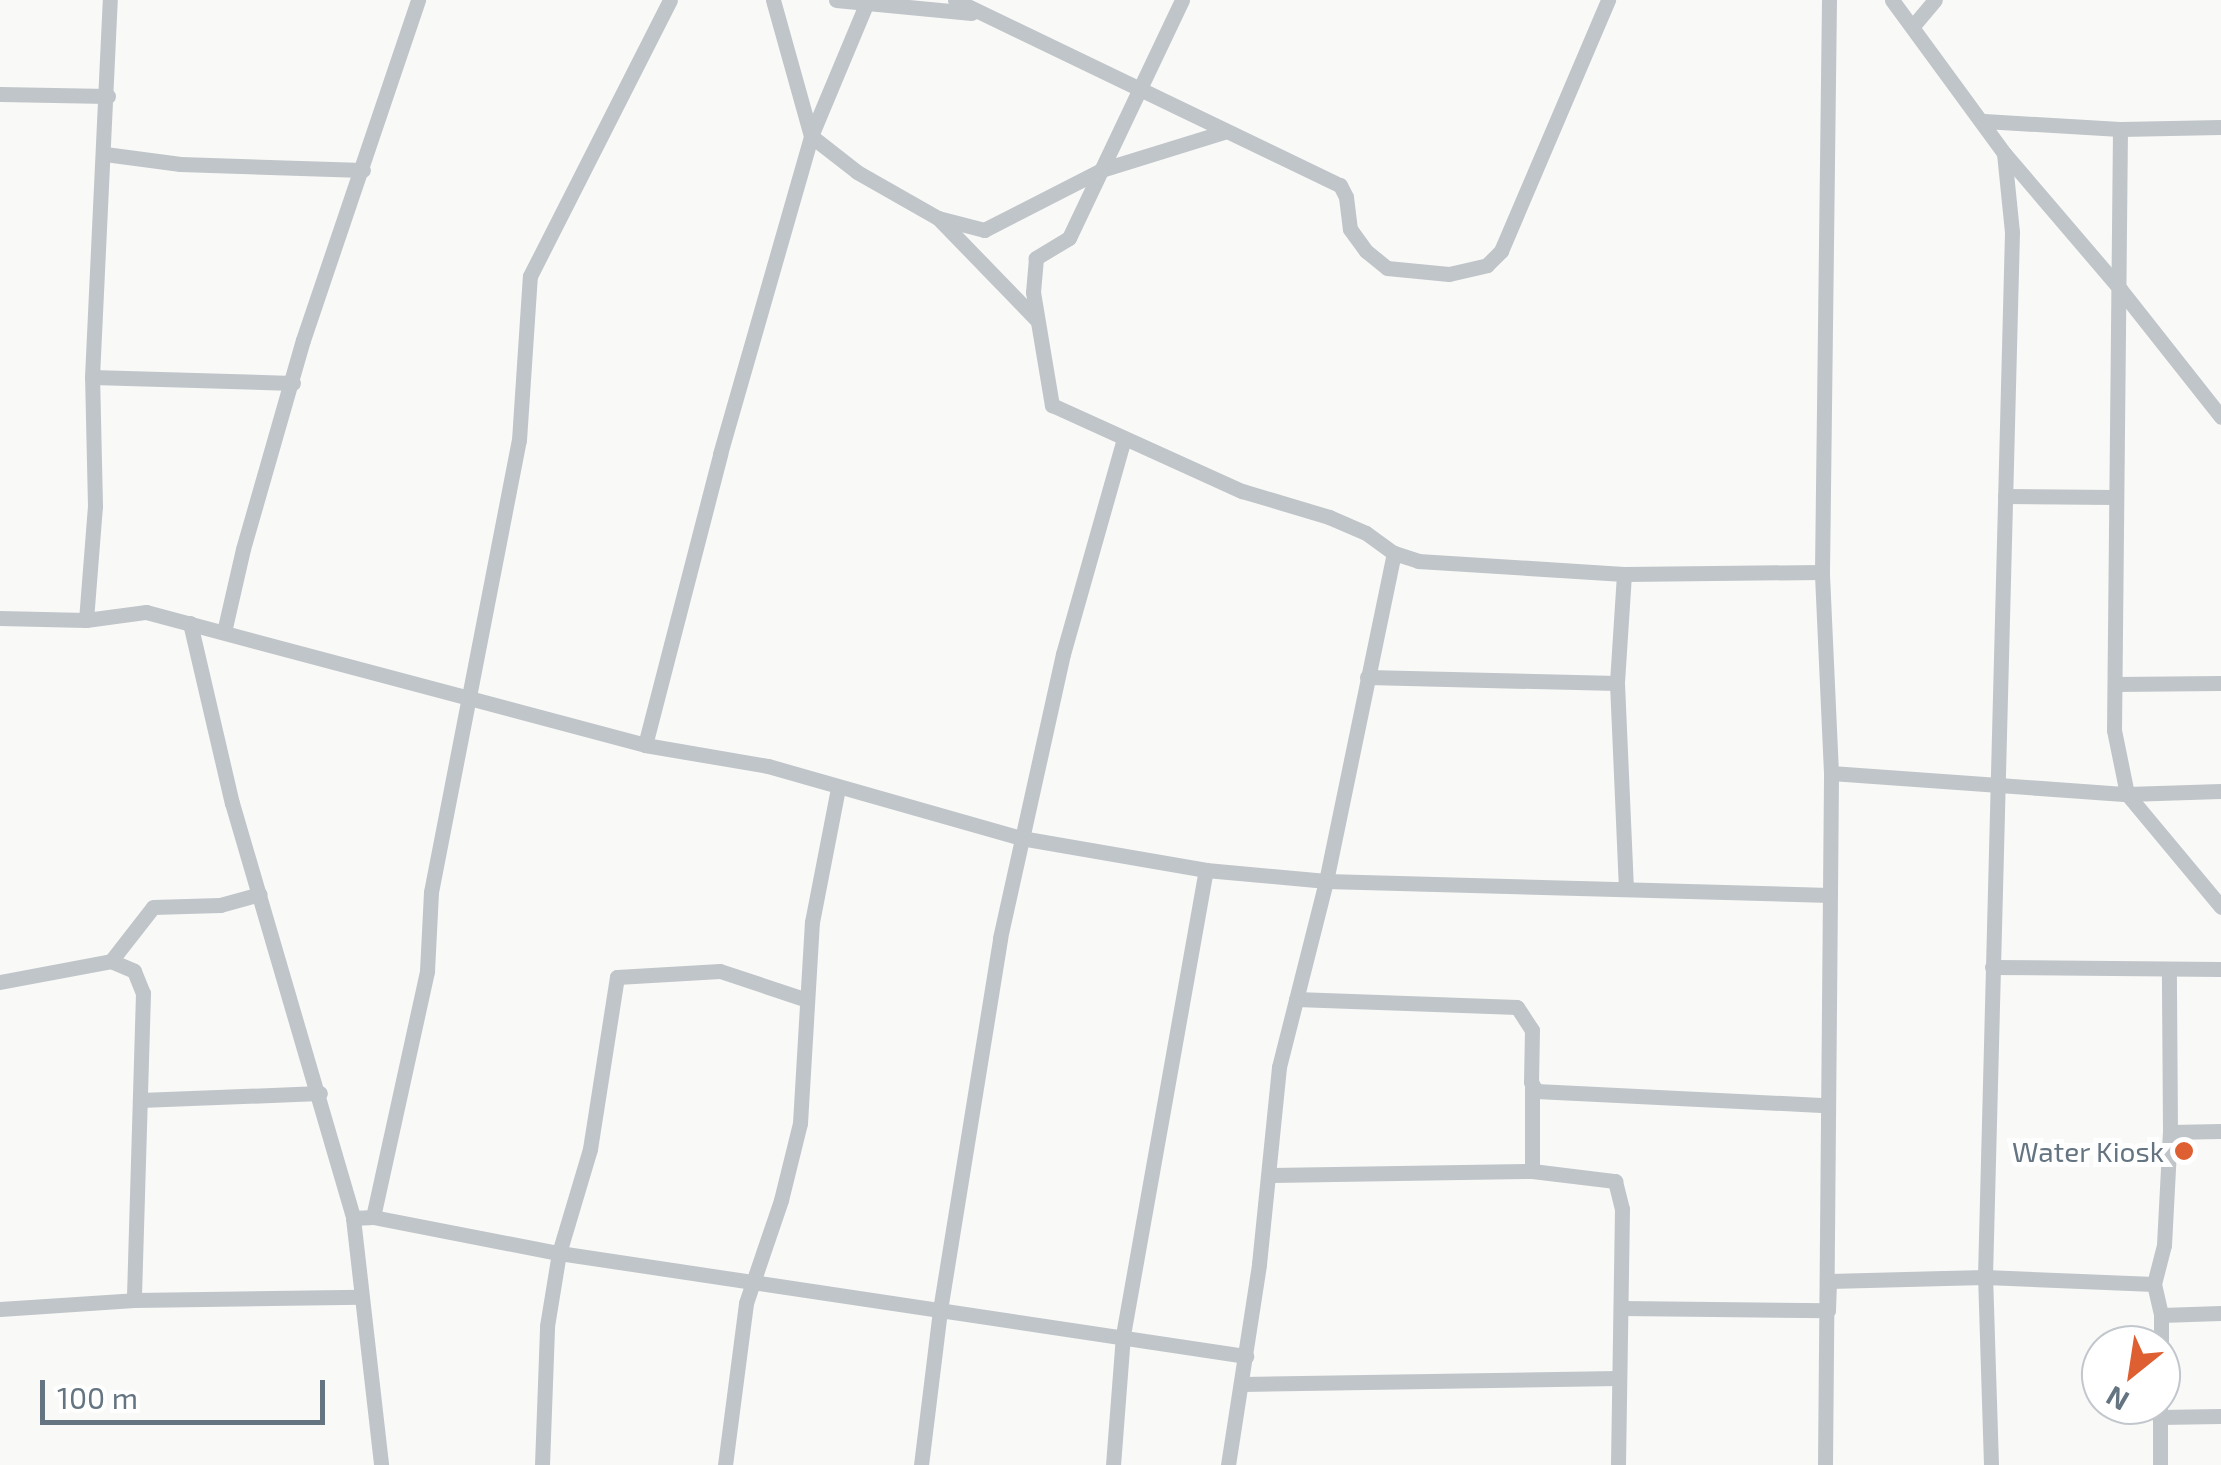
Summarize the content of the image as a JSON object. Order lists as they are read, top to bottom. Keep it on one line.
{"places":["Water Kiosk"],"scale_bar":"100 m","north":"bottom left"}
